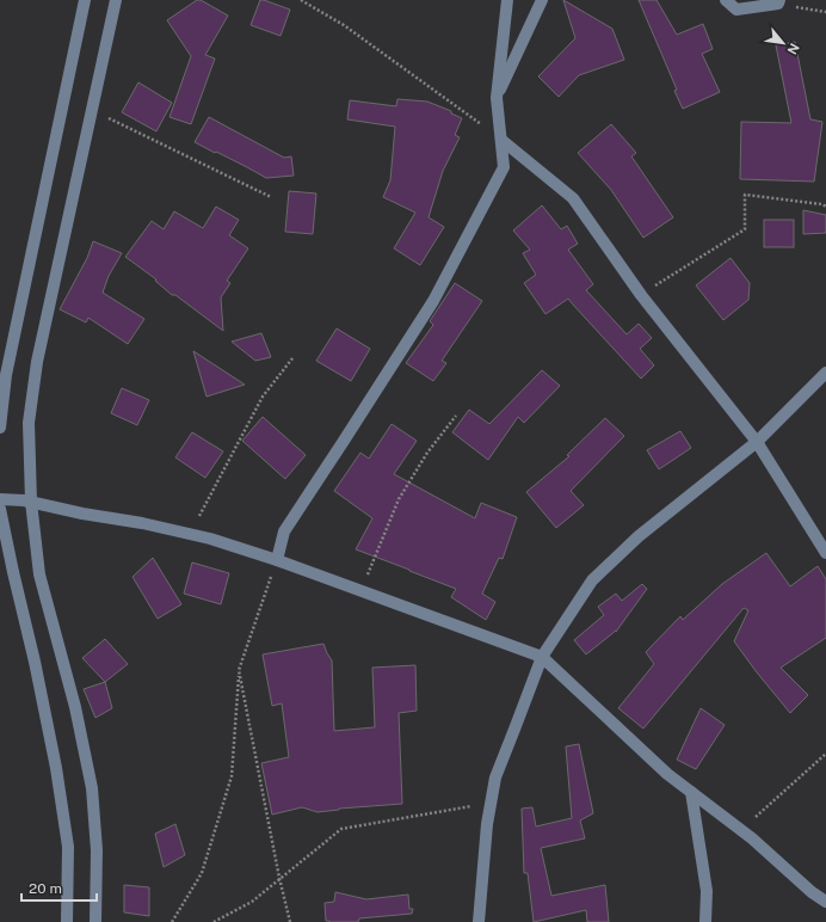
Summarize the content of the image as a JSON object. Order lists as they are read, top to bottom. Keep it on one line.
{"scale_bar":"20 m","north":"bottom right"}
